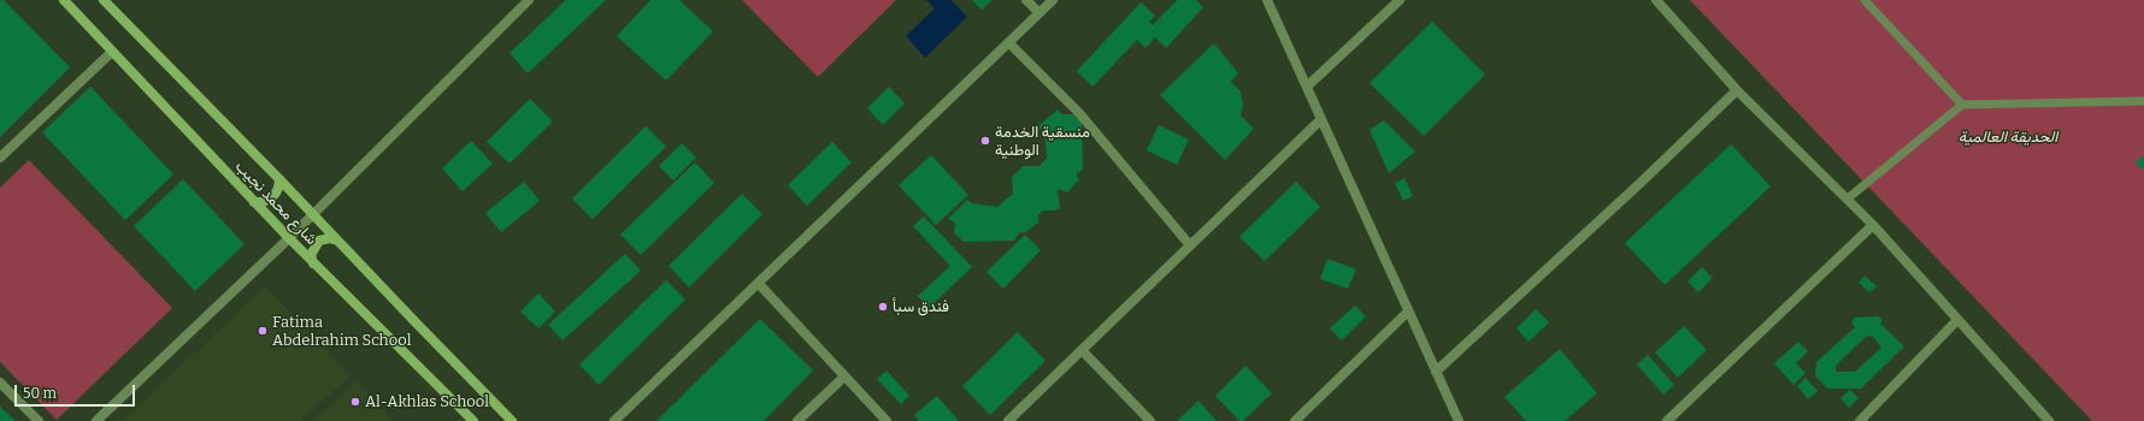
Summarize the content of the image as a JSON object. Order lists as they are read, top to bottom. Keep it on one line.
{"streets":{"main road":["شارع محمد نجيب"]},"parks":["الحديقة العالمية"],"places":["منسقية الخدمة الوطنية","فندق سبأ","Fatima Abdelrahim School","Al-Akhlas School"],"scale_bar":"50 m"}
